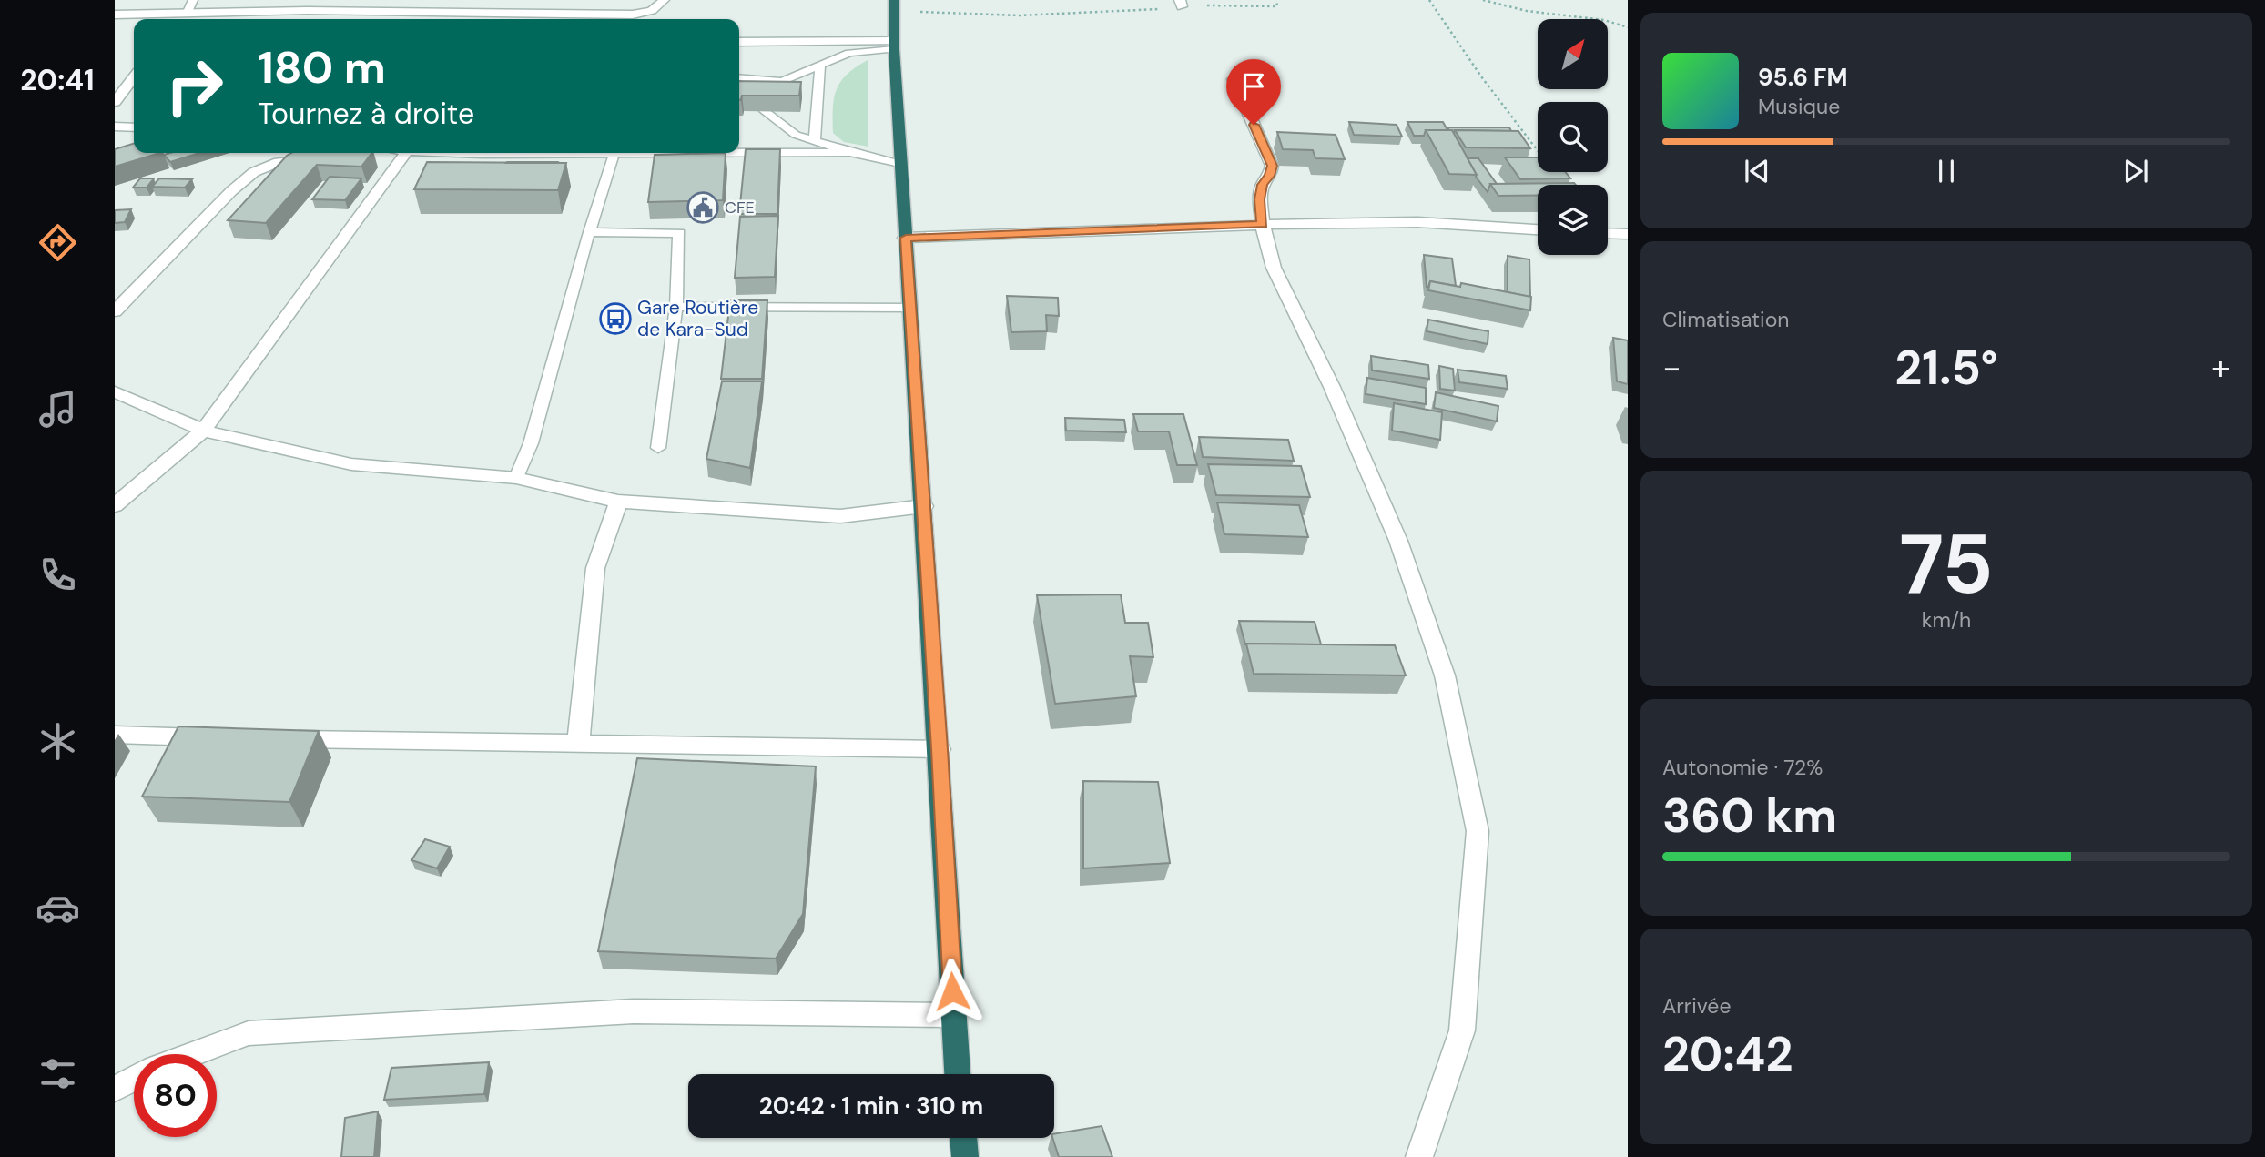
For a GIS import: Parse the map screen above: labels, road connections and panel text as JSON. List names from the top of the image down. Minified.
{"places":{"public building":["CFE"],"bus stop":["Gare Routière de Kara-Sud"]},"north":"top right","page":{"tabs":"20:41","turn":["180 m","Tournez à droite"],"song":["95.6 FM","Musique"],"tile":["Climatisation",["75","km/h"],["Autonomie · 72%","360 km"],["Arrivée","20:42"]],"heat":["−","21.5°","+"],"limit":"80","trip":"20:42 · 1 min · 310 m"}}
